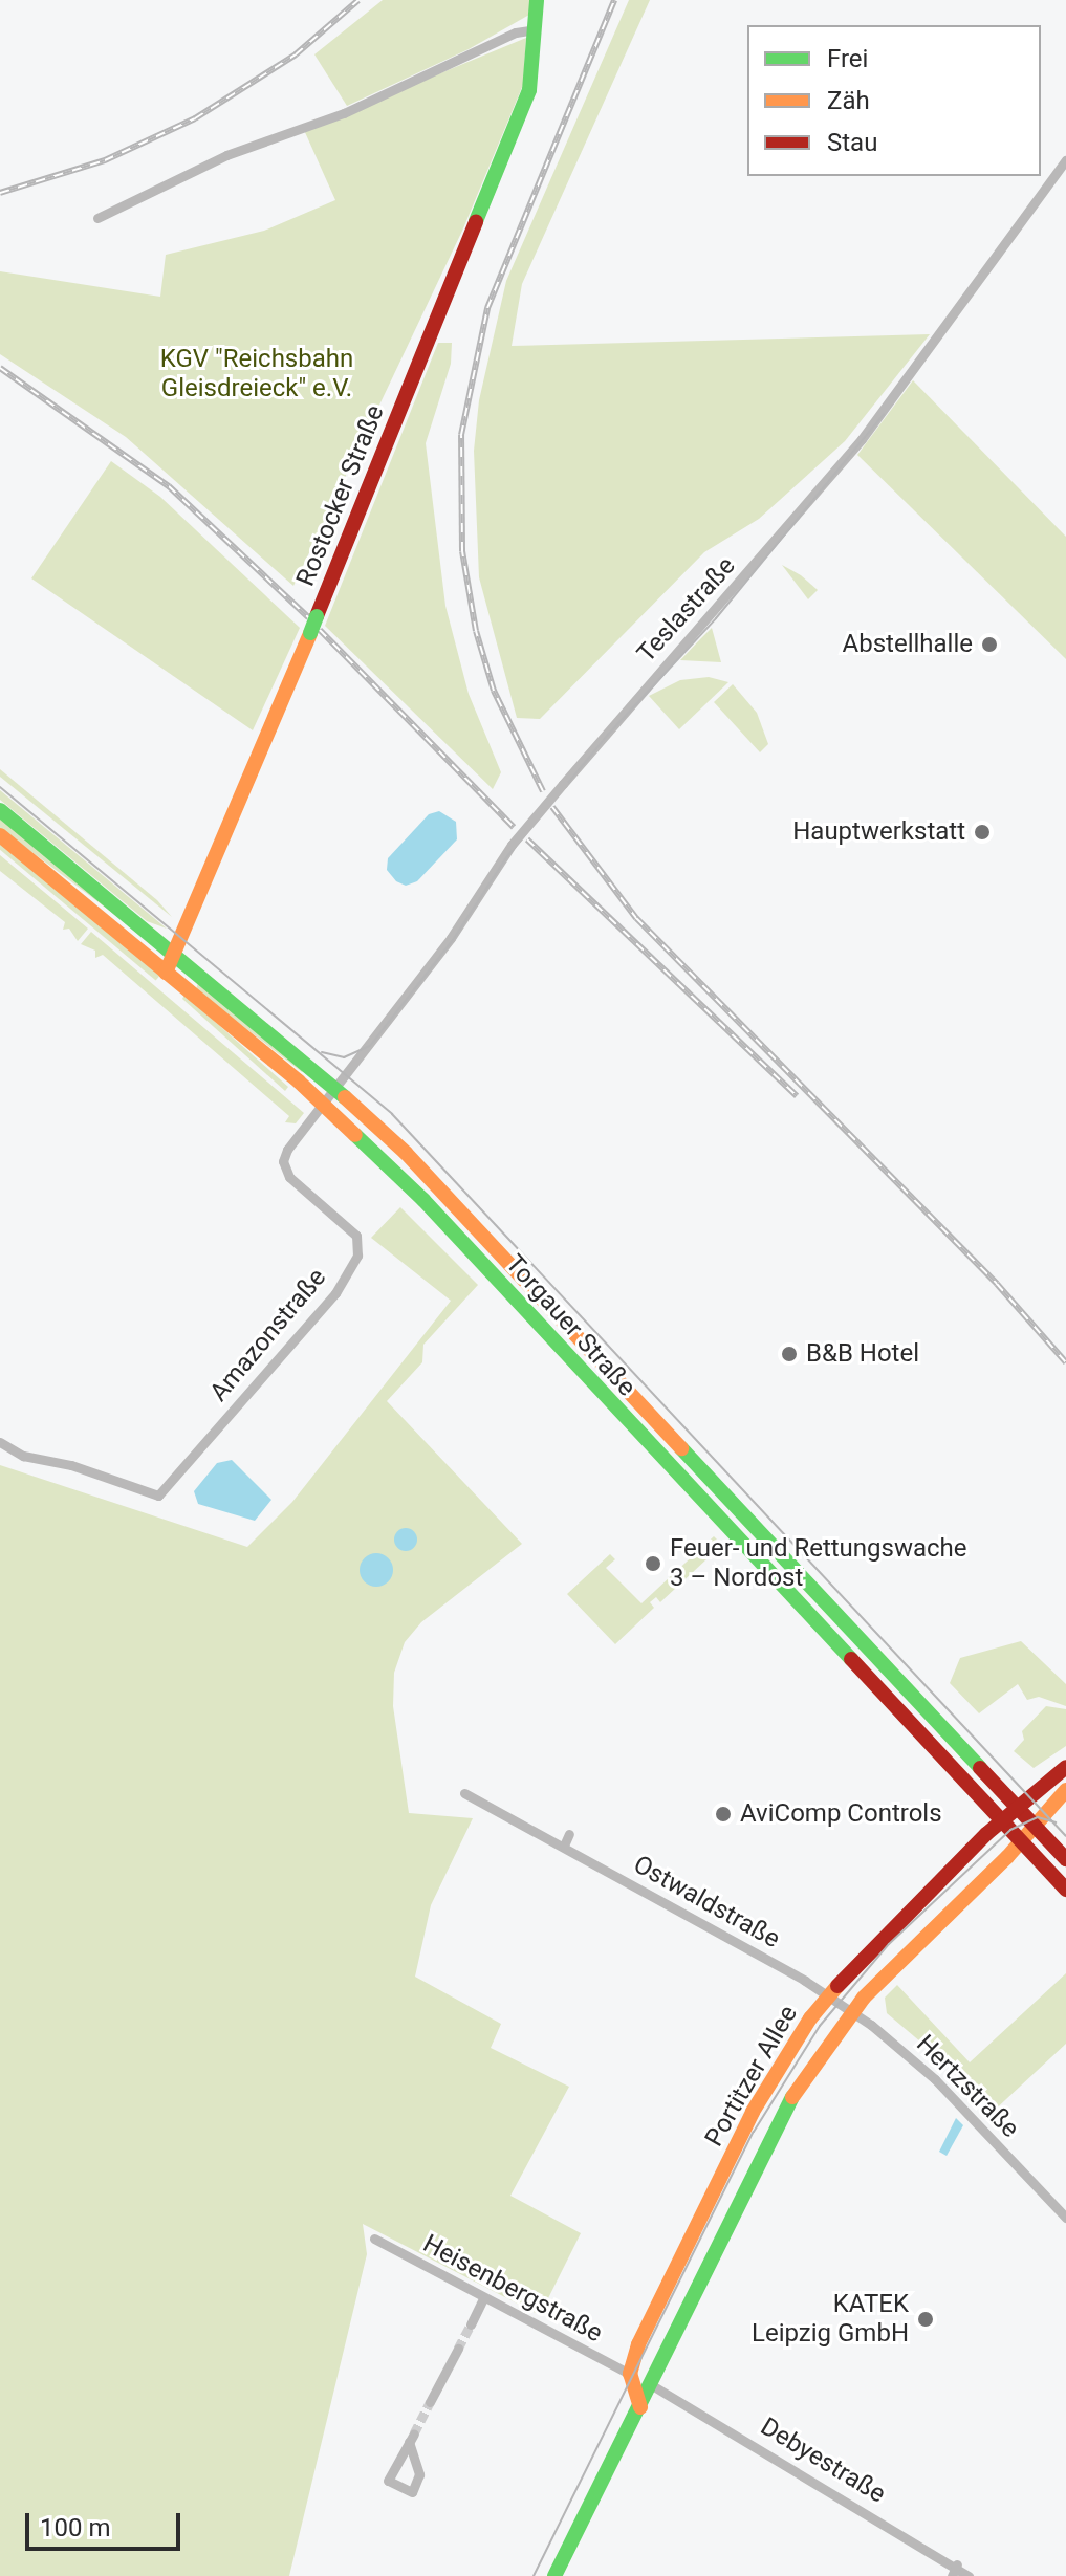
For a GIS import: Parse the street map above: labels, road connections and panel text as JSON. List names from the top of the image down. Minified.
{"streets":{"main road":["Rostocker Straße","Torgauer Straße","Portitzer Allee"],"street":["Teslastraße","Amazonstraße","Ostwaldstraße","Hertzstraße","Heisenbergstraße","Debyestraße"]},"crossings":[["Rostocker Straße","Torgauer Straße"],["Teslastraße","Torgauer Straße"],["Teslastraße","Amazonstraße"],["Torgauer Straße","Amazonstraße"],["Torgauer Straße","Portitzer Allee"],["Ostwaldstraße","Portitzer Allee"],["Ostwaldstraße","Hertzstraße"],["Portitzer Allee","Hertzstraße"],["Portitzer Allee","Heisenbergstraße"],["Portitzer Allee","Debyestraße"]],"parks":["KGV \"Reichsbahn Gleisdreieck\" e.V."],"places":["Abstellhalle","Hauptwerkstatt","B&B Hotel","Feuer- und Rettungswache 3 – Nordost","AviComp Controls","KATEK Leipzig GmbH"],"legend":["Frei","Zäh","Stau"],"scale_bar":"100 m"}
